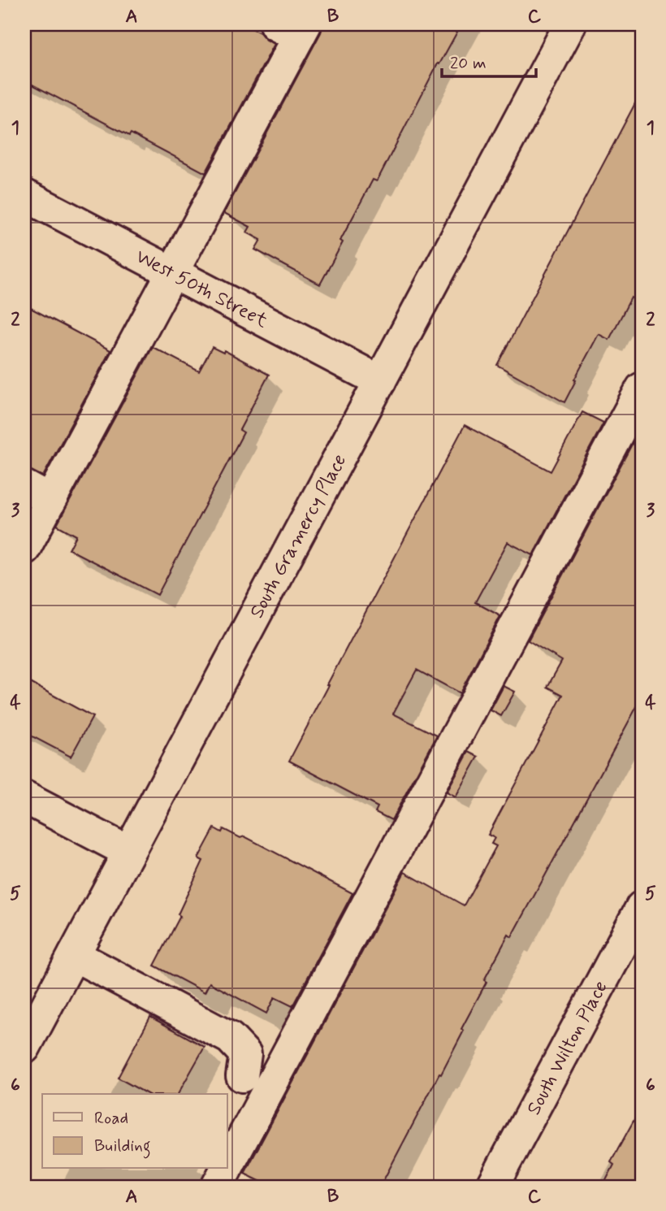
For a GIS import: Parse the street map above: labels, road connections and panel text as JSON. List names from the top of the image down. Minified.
{"streets":{"street":["West 50th Street","South Gramercy Place","South Wilton Place"]},"crossings":[["West 50th Street","South Gramercy Place"]],"legend":["Road","Building"],"scale_bar":"20 m","grid":{"columns":["A","B","C"],"rows":["1","2","3","4","5","6"]}}
